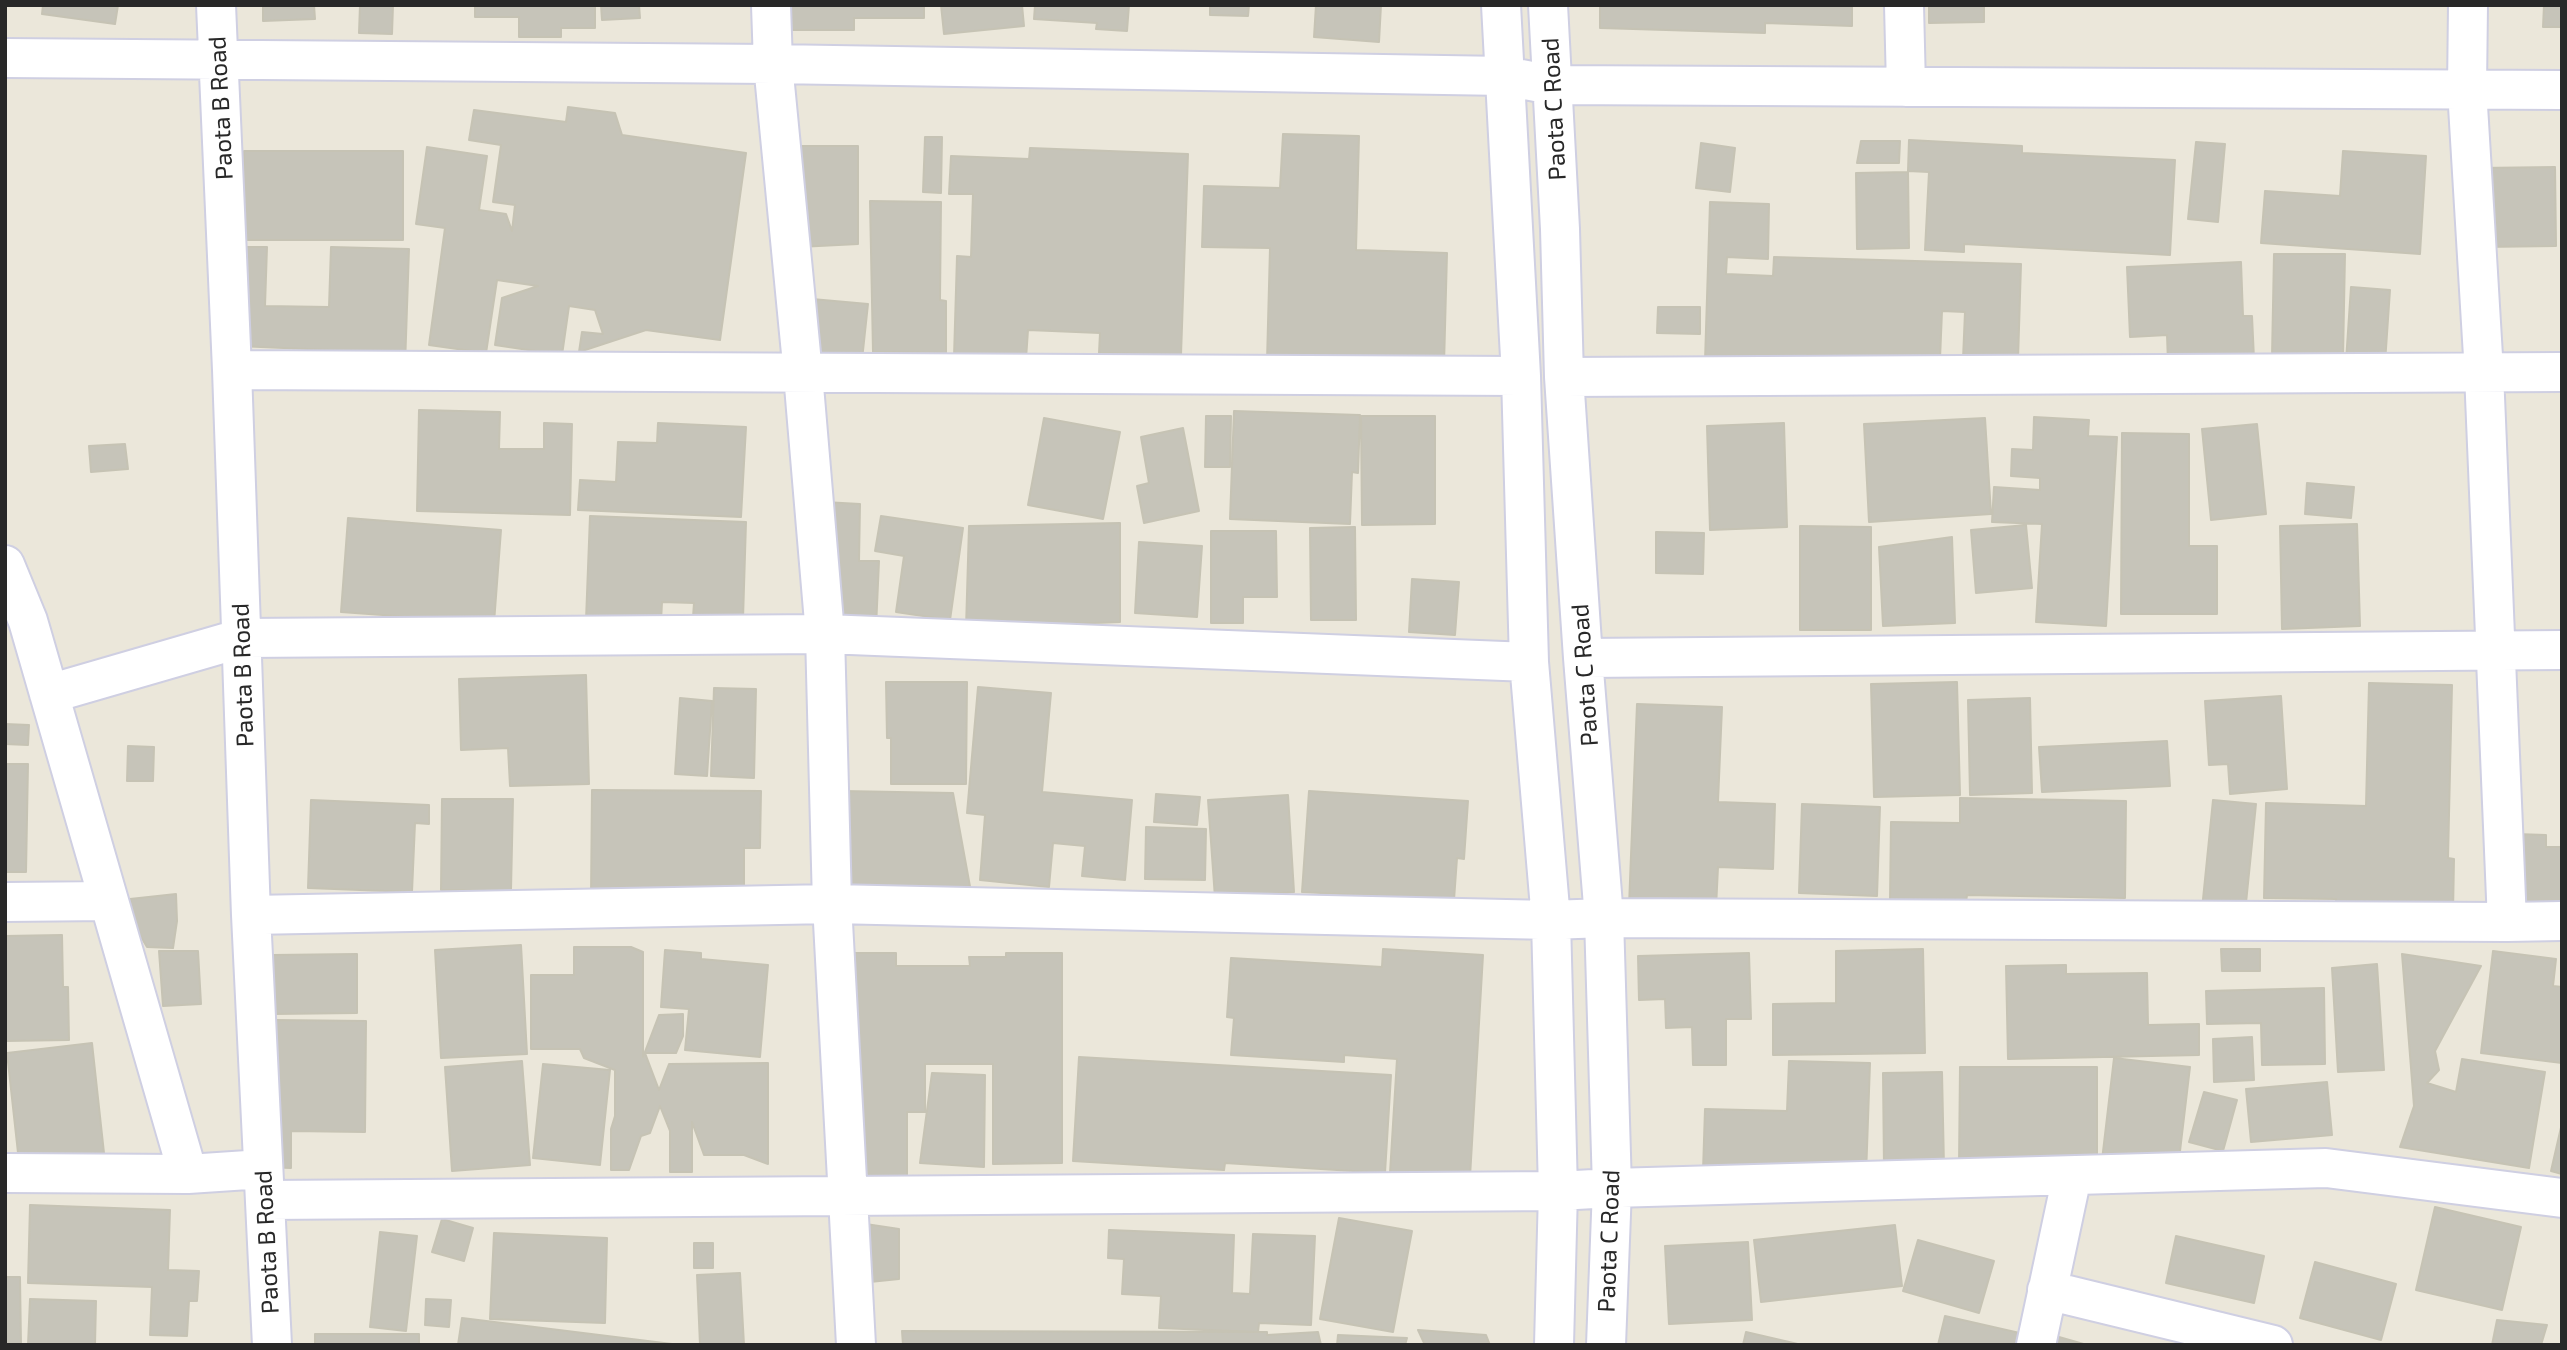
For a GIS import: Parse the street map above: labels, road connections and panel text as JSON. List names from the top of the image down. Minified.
{"streets":{"street":["Paota B Road","Paota C Road"]}}
